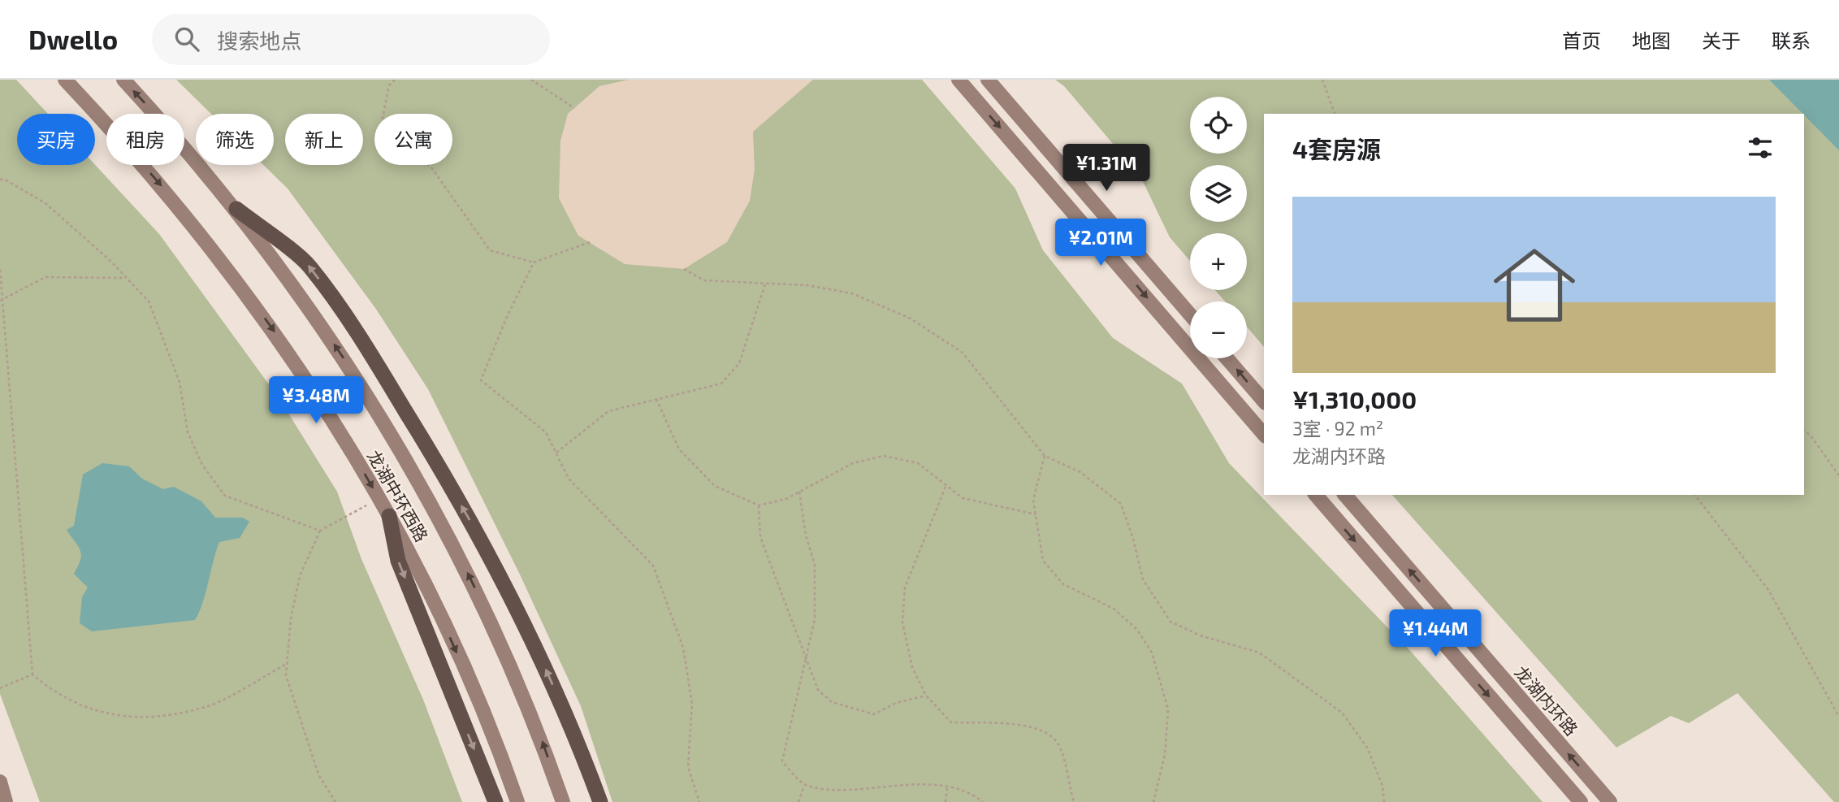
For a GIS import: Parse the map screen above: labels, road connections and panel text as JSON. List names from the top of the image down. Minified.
{"streets":{"main road":["龙湖中环西路","龙湖内环路"]},"page":{"header":"Dwello","search":"搜索地点","nav":["首页","地图","关于","联系"],"map_buttons":["+","−"],"chip":["买房","租房","筛选","新上","公寓"],"heading":"4套房源","price":["¥1.31M","¥2.01M","¥3.48M","¥1.44M"],"list":[{"name":"¥1,310,000","note":"3室 · 92 m² · 龙湖内环路"}]}}
